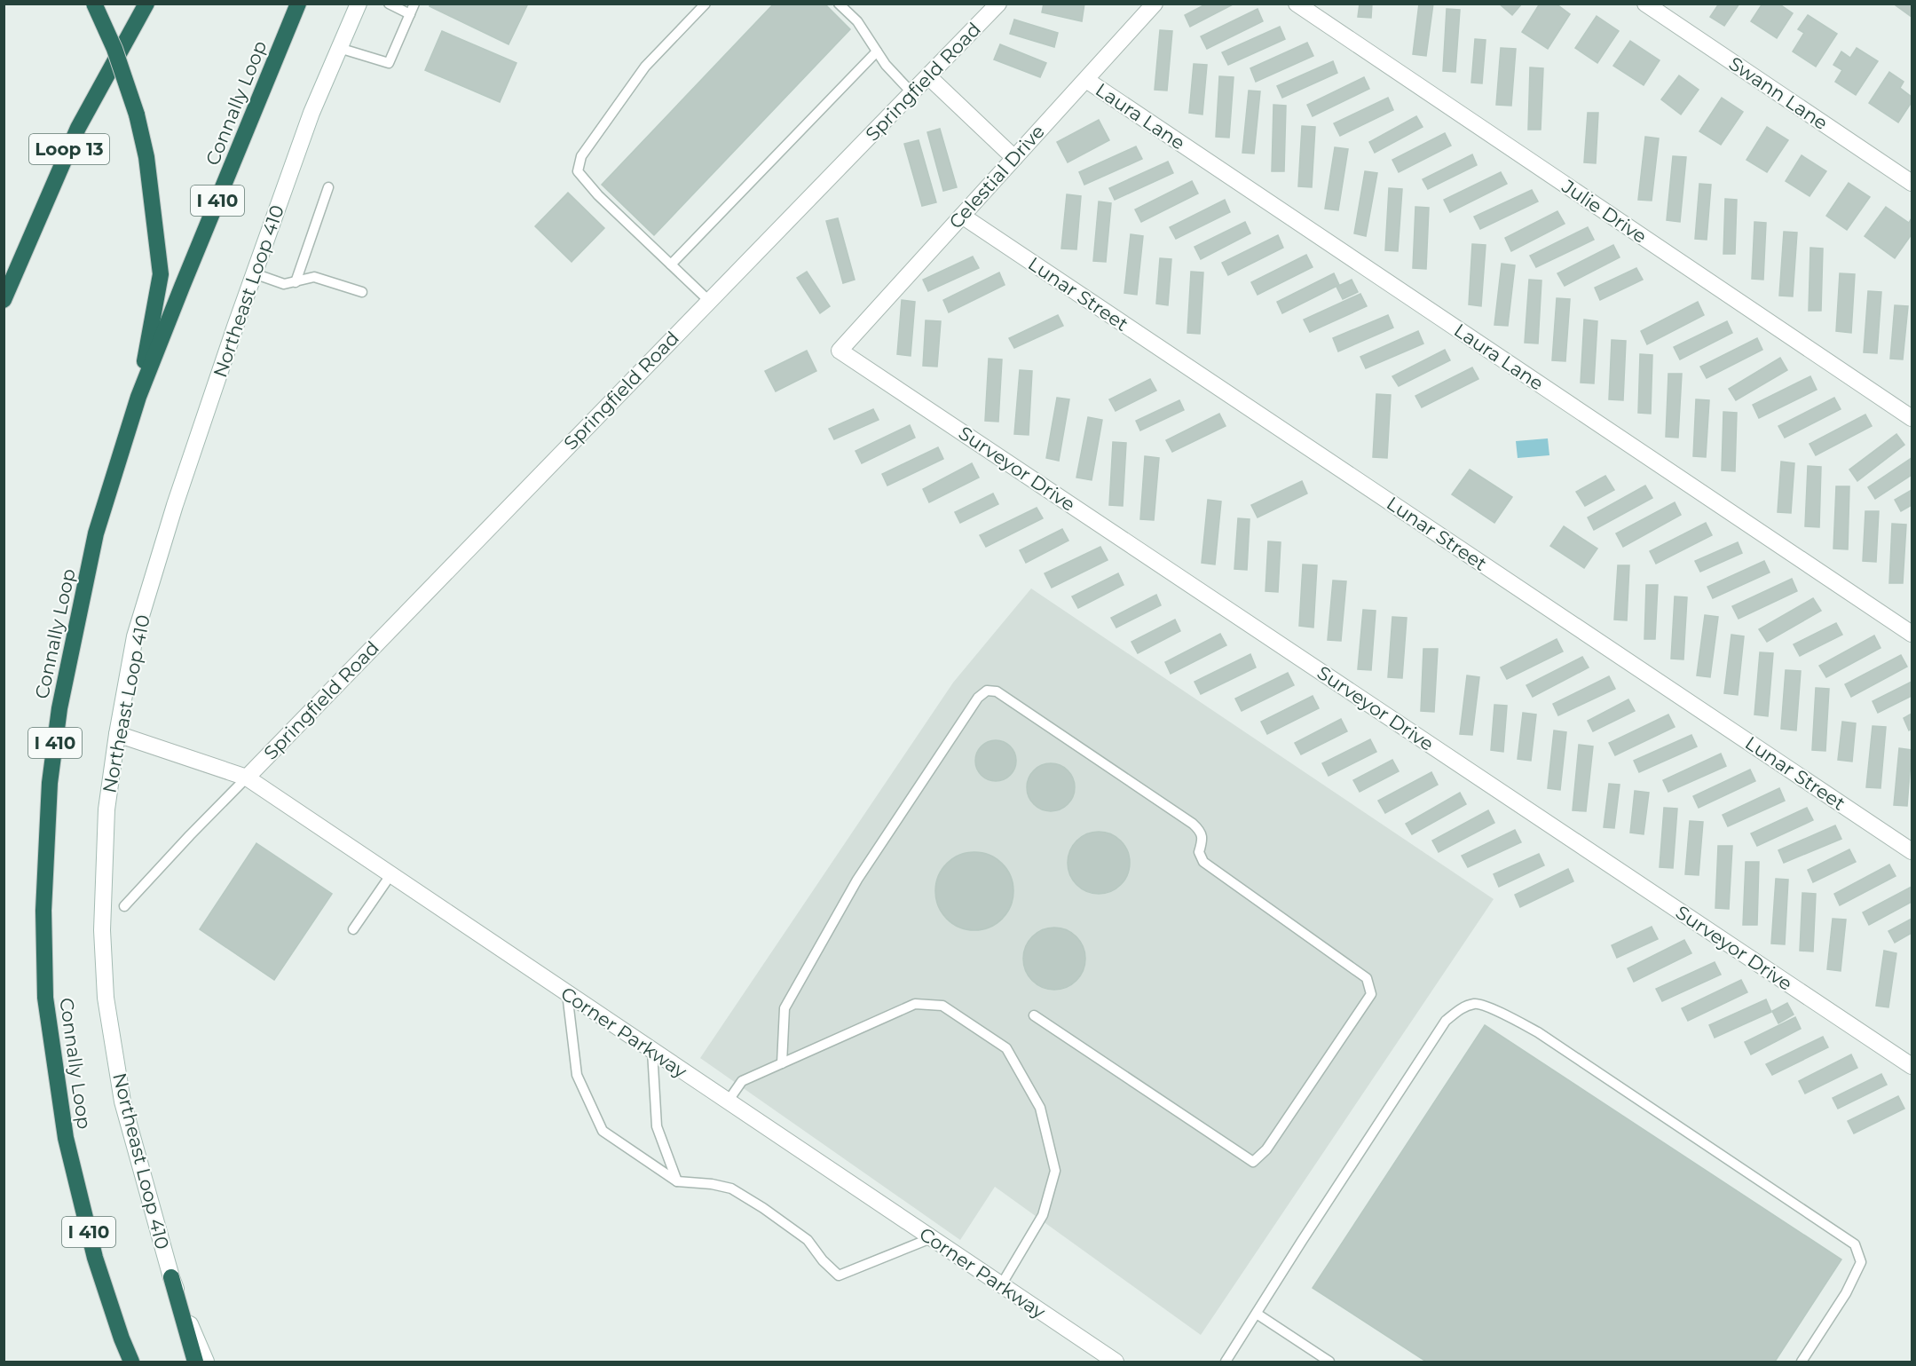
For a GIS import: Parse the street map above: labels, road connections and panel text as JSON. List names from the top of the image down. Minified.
{"streets":{"highway":["Connally Loop","Loop 13","I 410"],"street":["Springfield Road","Swann Lane","Laura Lane","Celestial Drive","Julie Drive","Northeast Loop 410","Lunar Street","Surveyor Drive","Corner Parkway"]},"crossings":[["Springfield Road","Corner Parkway"],["Laura Lane","Celestial Drive"],["Celestial Drive","Lunar Street"],["Celestial Drive","Surveyor Drive"],["Northeast Loop 410","Corner Parkway"]]}
